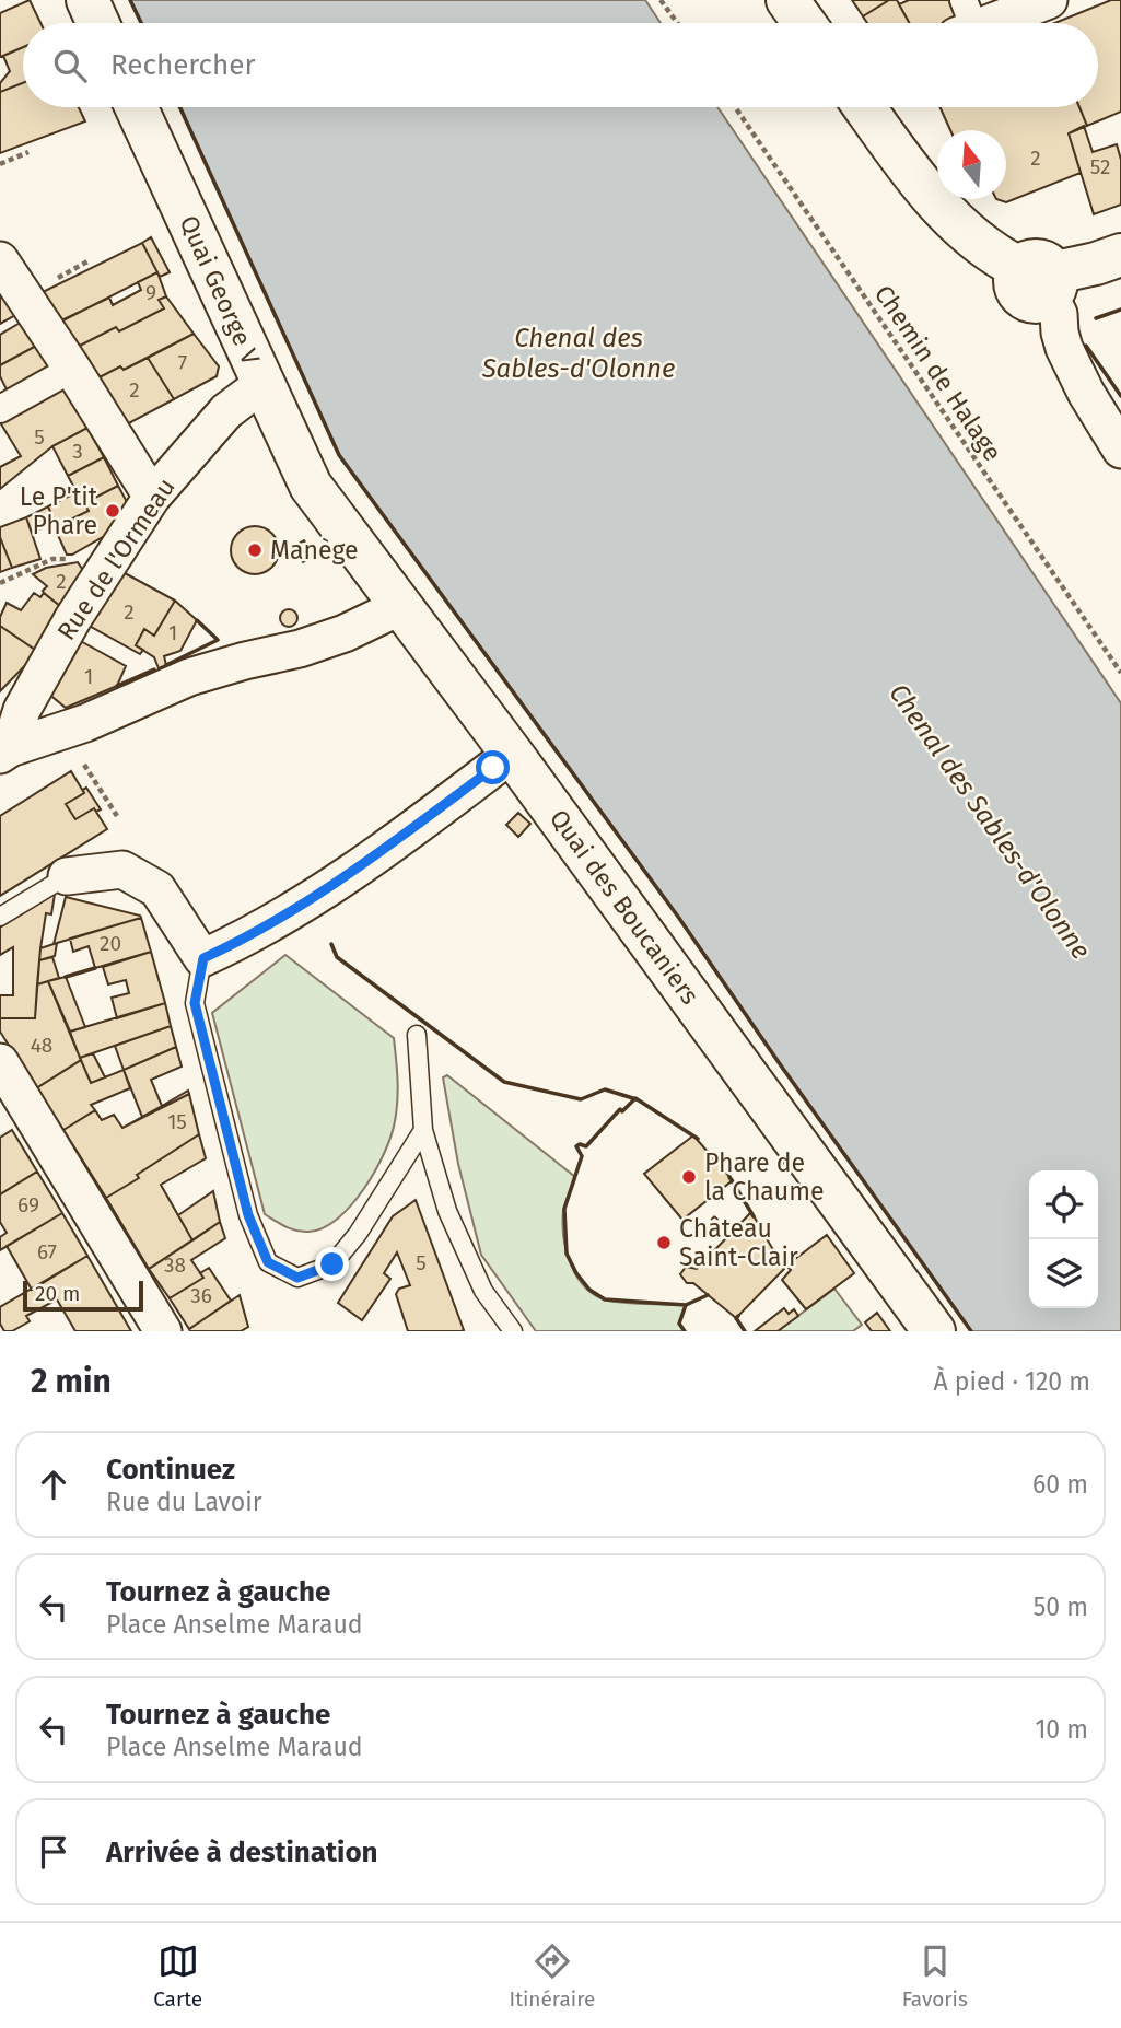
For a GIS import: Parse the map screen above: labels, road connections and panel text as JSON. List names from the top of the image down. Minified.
{"streets":{"street":["Quai George V","Rue de l'Ormeau","Quai des Boucaniers"],"path":["Chemin de Halage"]},"crossings":[["Quai George V","Rue de l'Ormeau"],["Quai George V","Quai des Boucaniers"]],"water":["Chenal des Sables-d'Olonne"],"places":["Le P'tit Phare","Manège","Phare de la Chaume","Château Saint-Clair"],"house_numbers":["2","52","9","7","2","5","3","2","2","1","1","20","48","15","69","67","5","38","36"],"scale_bar":"20 m","north":"top","page":{"search":"Rechercher","scale":"20 m","heading":["2 min","À pied · 120 m"],"list":[["Continuez","Rue du Lavoir","60 m"],["Tournez à gauche","Place Anselme Maraud","50 m"],["Tournez à gauche","Place Anselme Maraud","10 m"],"Arrivée à destination"],"nav":["Carte","Itinéraire","Favoris"]}}
